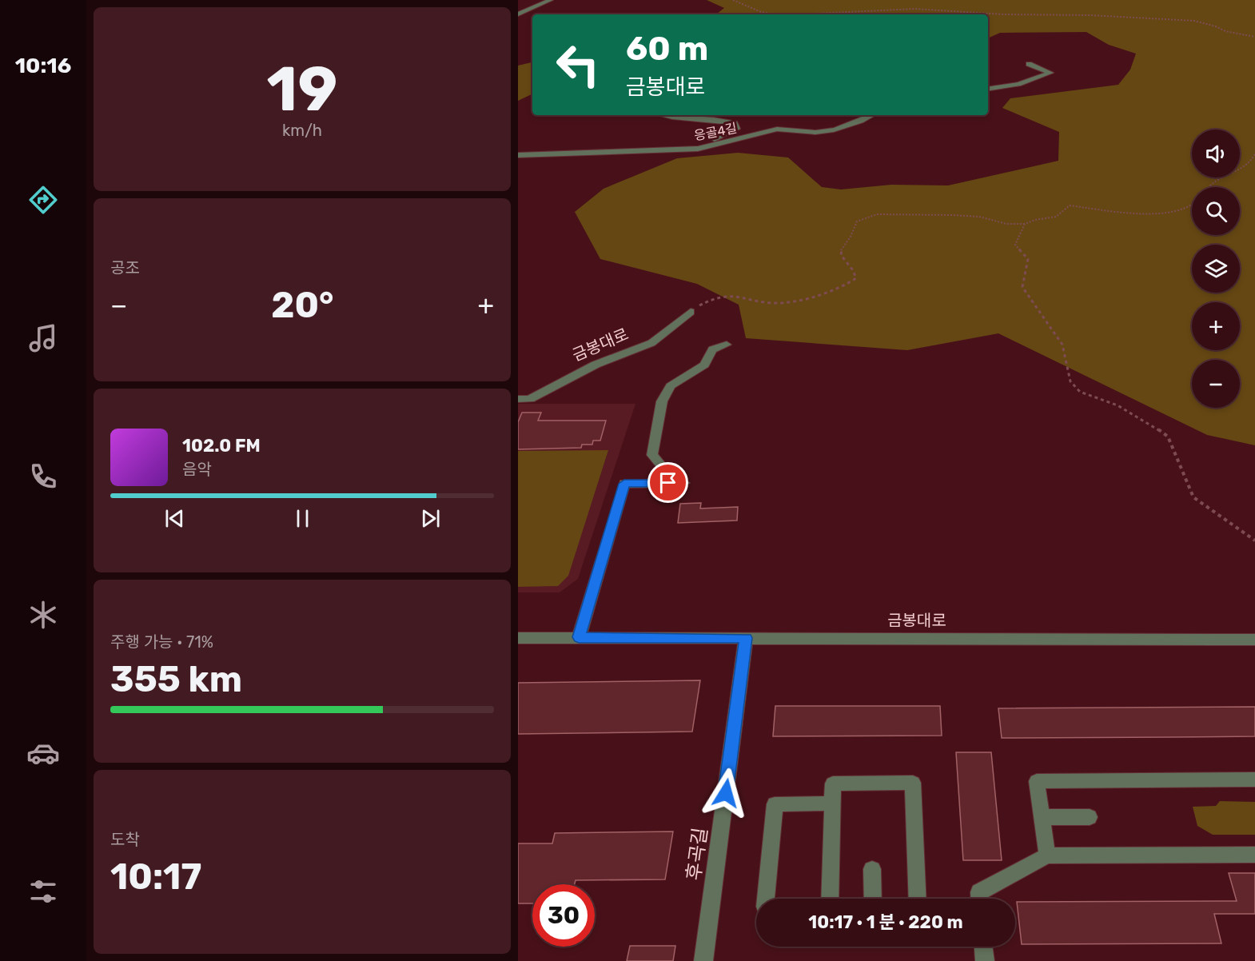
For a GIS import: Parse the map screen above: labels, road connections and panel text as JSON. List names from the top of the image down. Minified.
{"streets":{"street":["응골4길","금봉대로","후곡길"]},"crossings":[["금봉대로","후곡길"]],"page":{"tabs":"10:16","tile":[["19","km/h"],"공조",["주행 가능 · 71%","355 km"],["도착","10:17"]],"turn":["60 m","금봉대로"],"map_buttons":["+","−"],"heat":["−","20°","+"],"song":["102.0 FM","음악"],"limit":"30","trip":"10:17 · 1 분 · 220 m"}}
